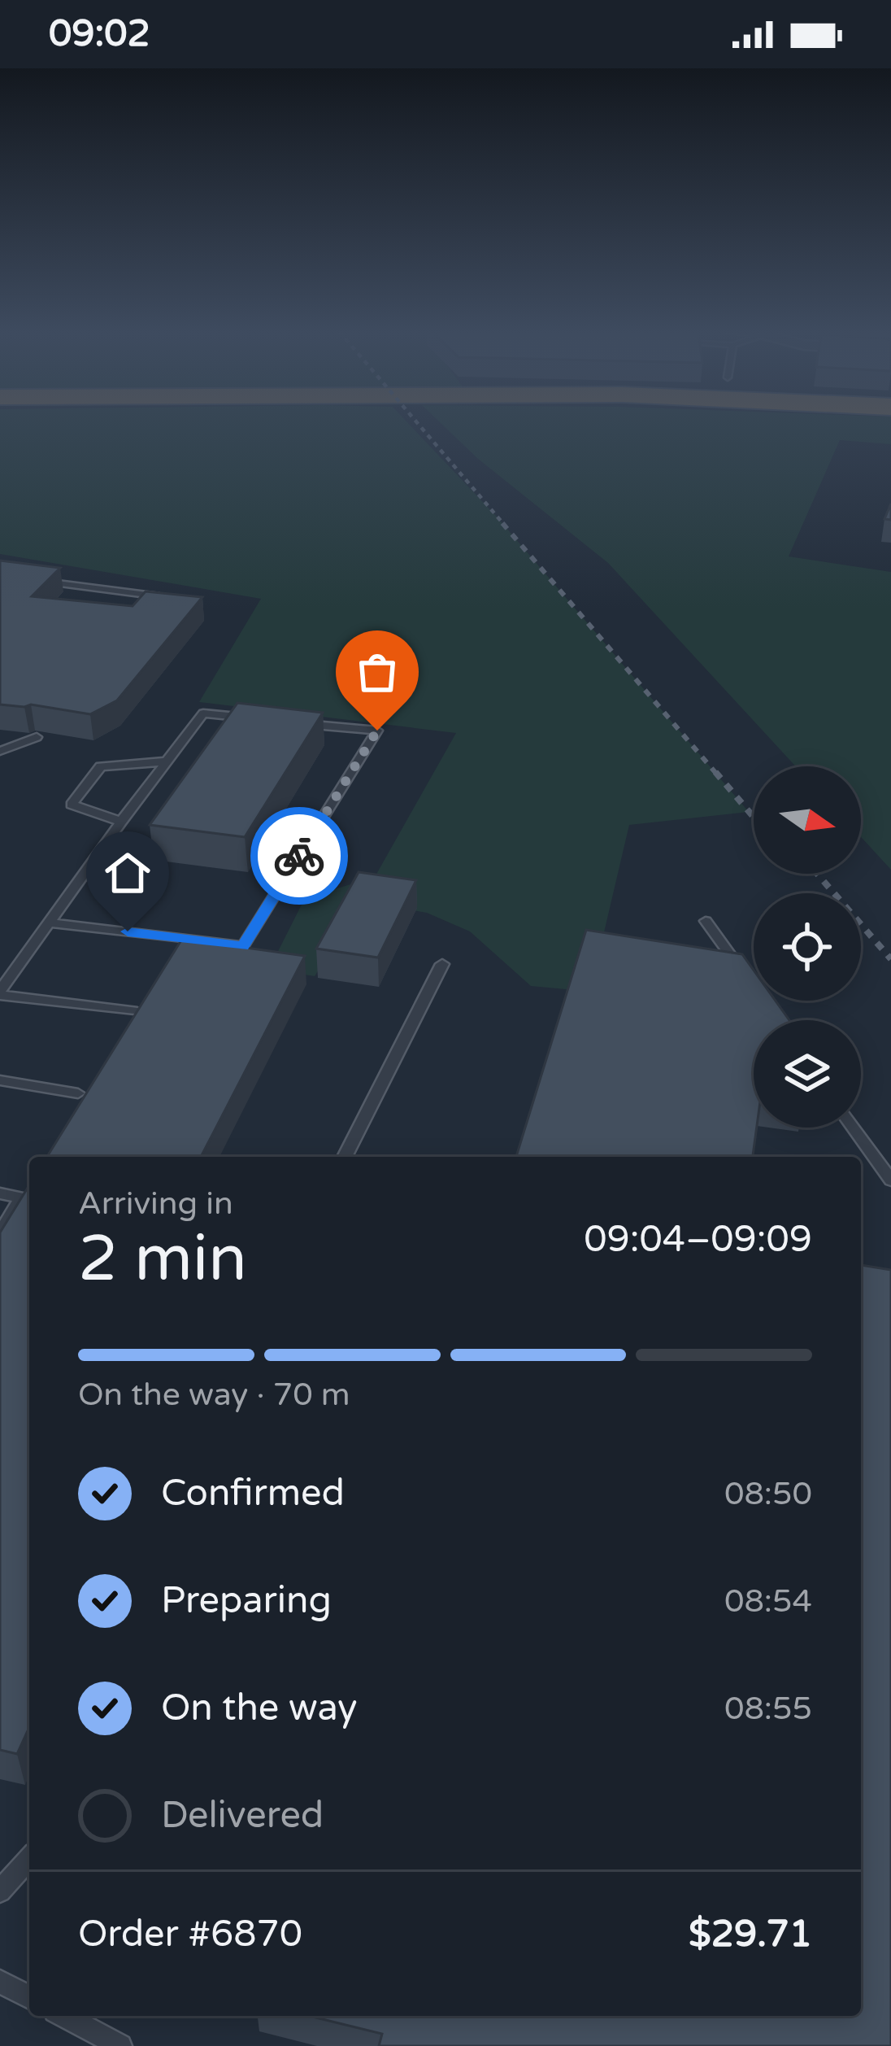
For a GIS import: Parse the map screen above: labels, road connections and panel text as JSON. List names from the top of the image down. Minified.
{"north":"right","page":{"status":"09:02","heading":["2 min","Arriving in","09:04–09:09"],"panel":["Order #6870","$29.71"],"bar":"On the way · 70 m","list":[["Confirmed","08:50"],["Preparing","08:54"],["On the way","08:55"],"Delivered"]}}
